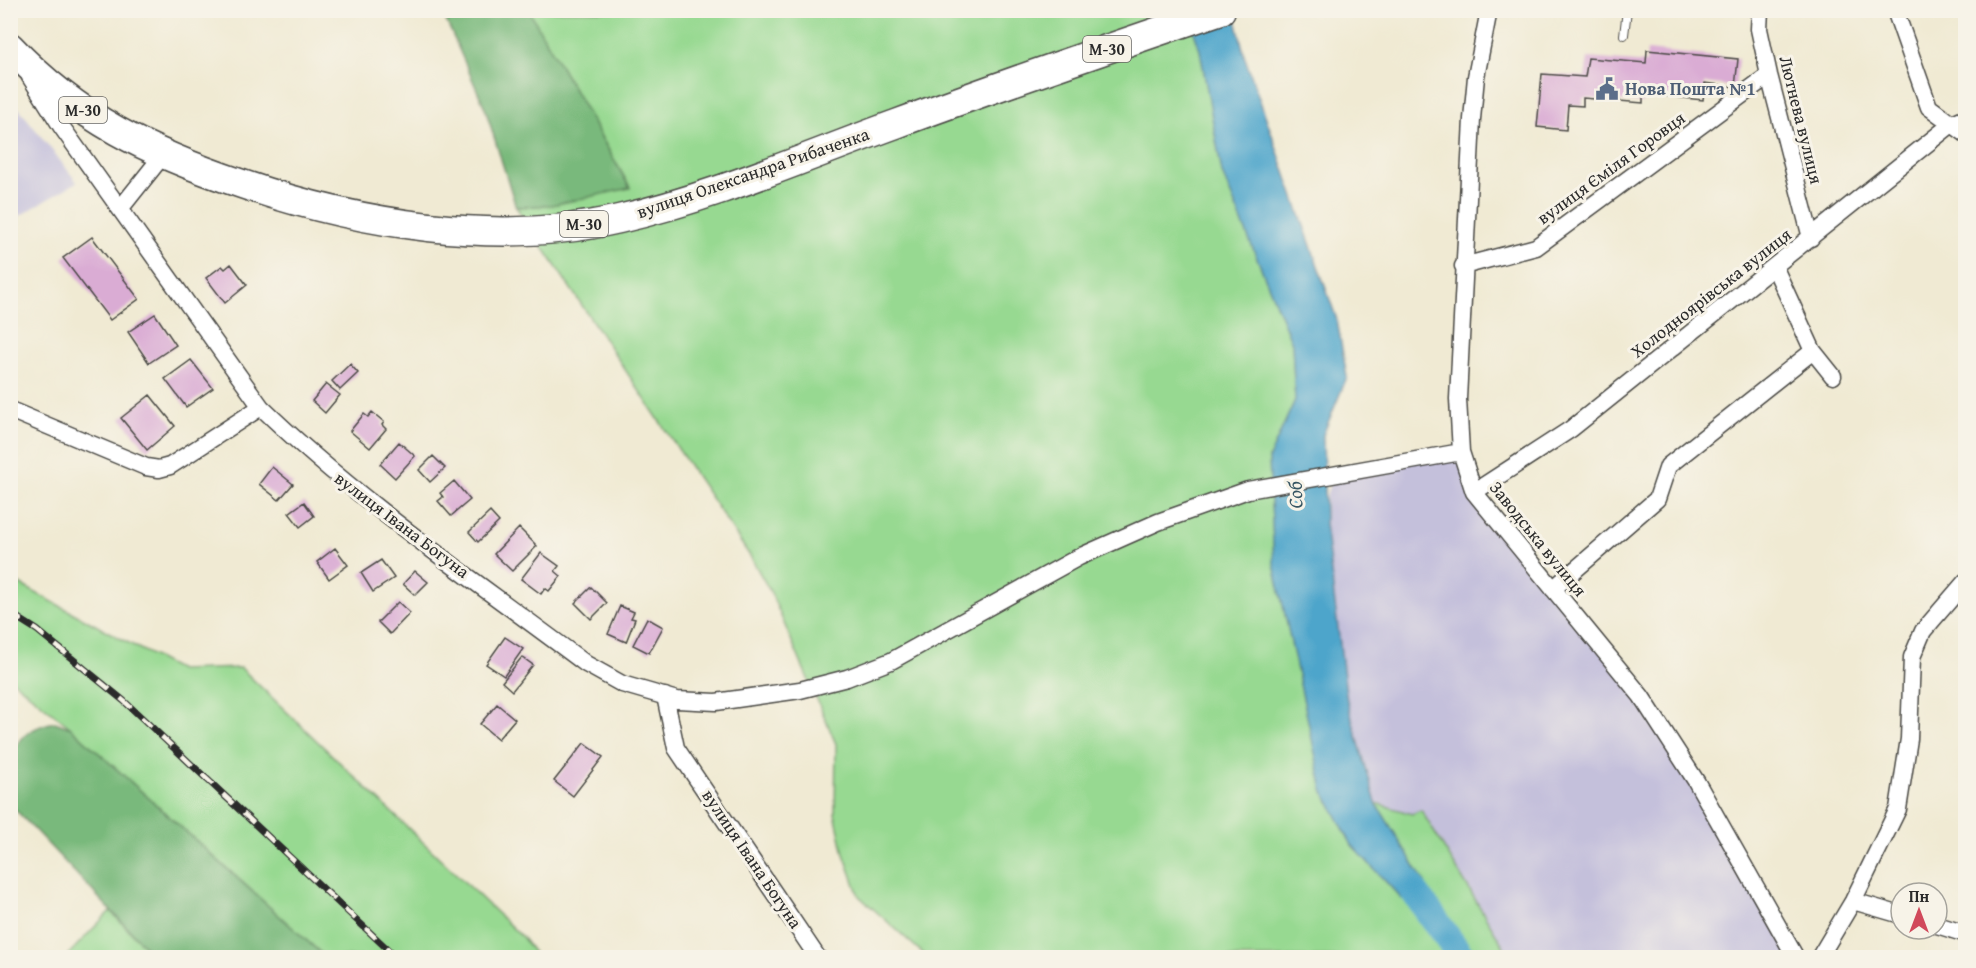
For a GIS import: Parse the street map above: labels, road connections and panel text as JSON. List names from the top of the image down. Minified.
{"streets":{"highway":["М-30","вулиця Олександра Рибаченка"],"street":["Лютнева вулиця","вулиця Єміля Горовця","Холодноярівська вулиця","вулиця Івана Богуна","Заводська вулиця"]},"crossings":[["Лютнева вулиця","вулиця Єміля Горовця"],["Лютнева вулиця","Холодноярівська вулиця"],["вулиця Єміля Горовця","Заводська вулиця"],["вулиця Олександра Рибаченка","вулиця Івана Богуна"],["Холодноярівська вулиця","Заводська вулиця"]],"water":["Соб"],"places":{"public building":["Нова Пошта №1"]},"north":"top"}
